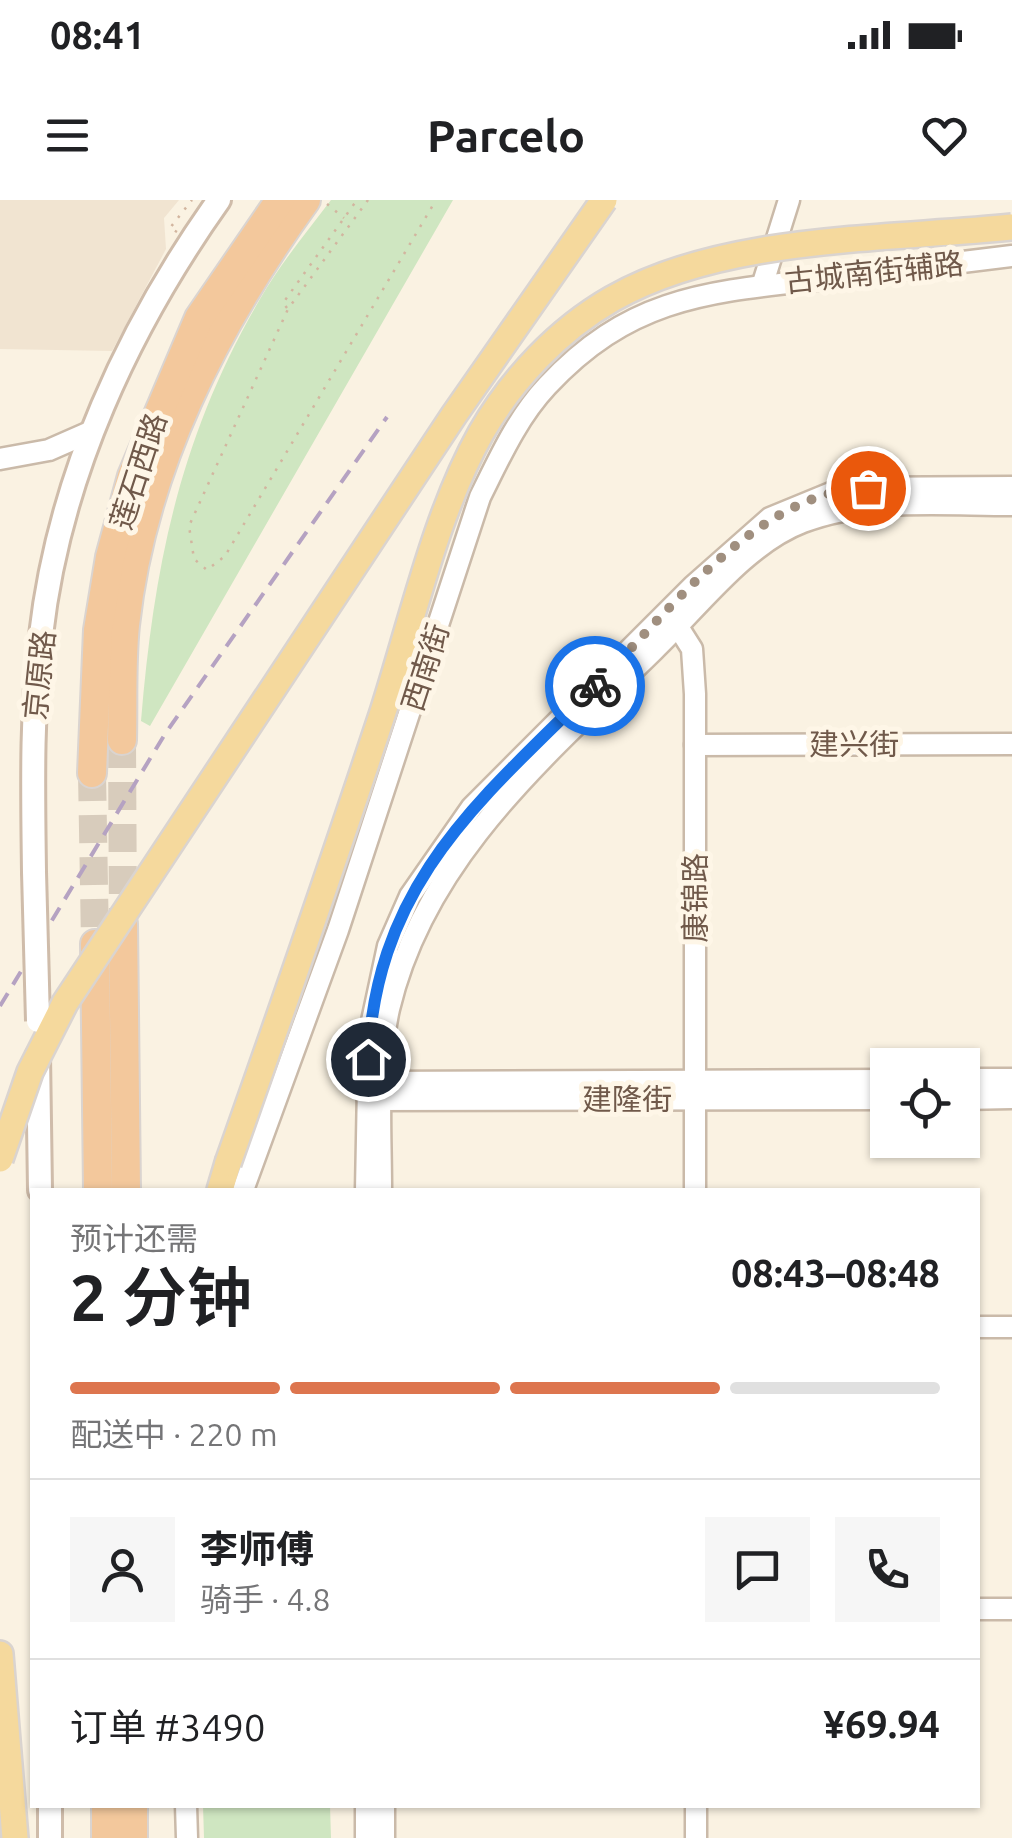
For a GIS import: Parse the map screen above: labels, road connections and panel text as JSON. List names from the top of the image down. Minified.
{"streets":{"highway":["莲石西路"],"main road":["京原路"],"street":["古城南街辅路","西南街","建兴街","康锦路","建隆街"]},"crossings":[["古城南街辅路","西南街"],["建兴街","康锦路"],["康锦路","建隆街"]],"page":{"status":"08:41","header":"Parcelo","heading":["2 分钟","预计还需","08:43–08:48"],"panel":["李师傅","骑手 · 4.8","订单 #3490","¥69.94"],"bar":"配送中 · 220 m"}}
